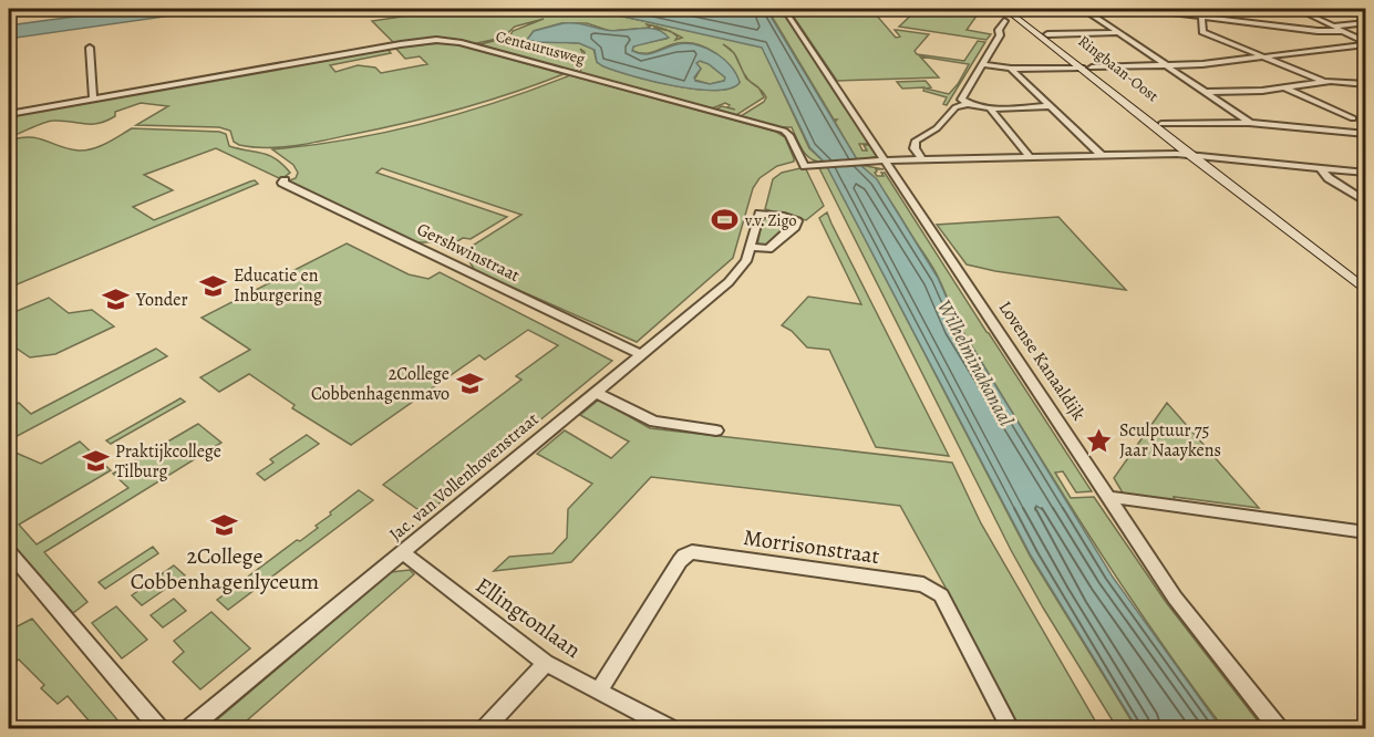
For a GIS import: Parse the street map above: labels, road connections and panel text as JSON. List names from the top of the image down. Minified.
{"streets":{"main road":["Ringbaan-Oost"],"street":["Centaurusweg","Gershwinstraat","Lovense Kanaaldijk","Jac. van Vollenhovenstraat","Morrisonstraat","Ellingtonlaan"]},"crossings":[["Centaurusweg","Ringbaan-Oost"],["Centaurusweg","Lovense Kanaaldijk"],["Gershwinstraat","Jac. van Vollenhovenstraat"],["Jac. van Vollenhovenstraat","Ellingtonlaan"],["Morrisonstraat","Ellingtonlaan"]],"water":["Wilhelminakanaal"],"places":{"sports":["v.v. Zigo"],"school or university":["Educatie en Inburgering","Yonder","2College Cobbenhagenmavo","Praktijkcollege Tilburg","2College Cobbenhagenlyceum"],"place":["Sculptuur 75 Jaar Naaykens"]}}
